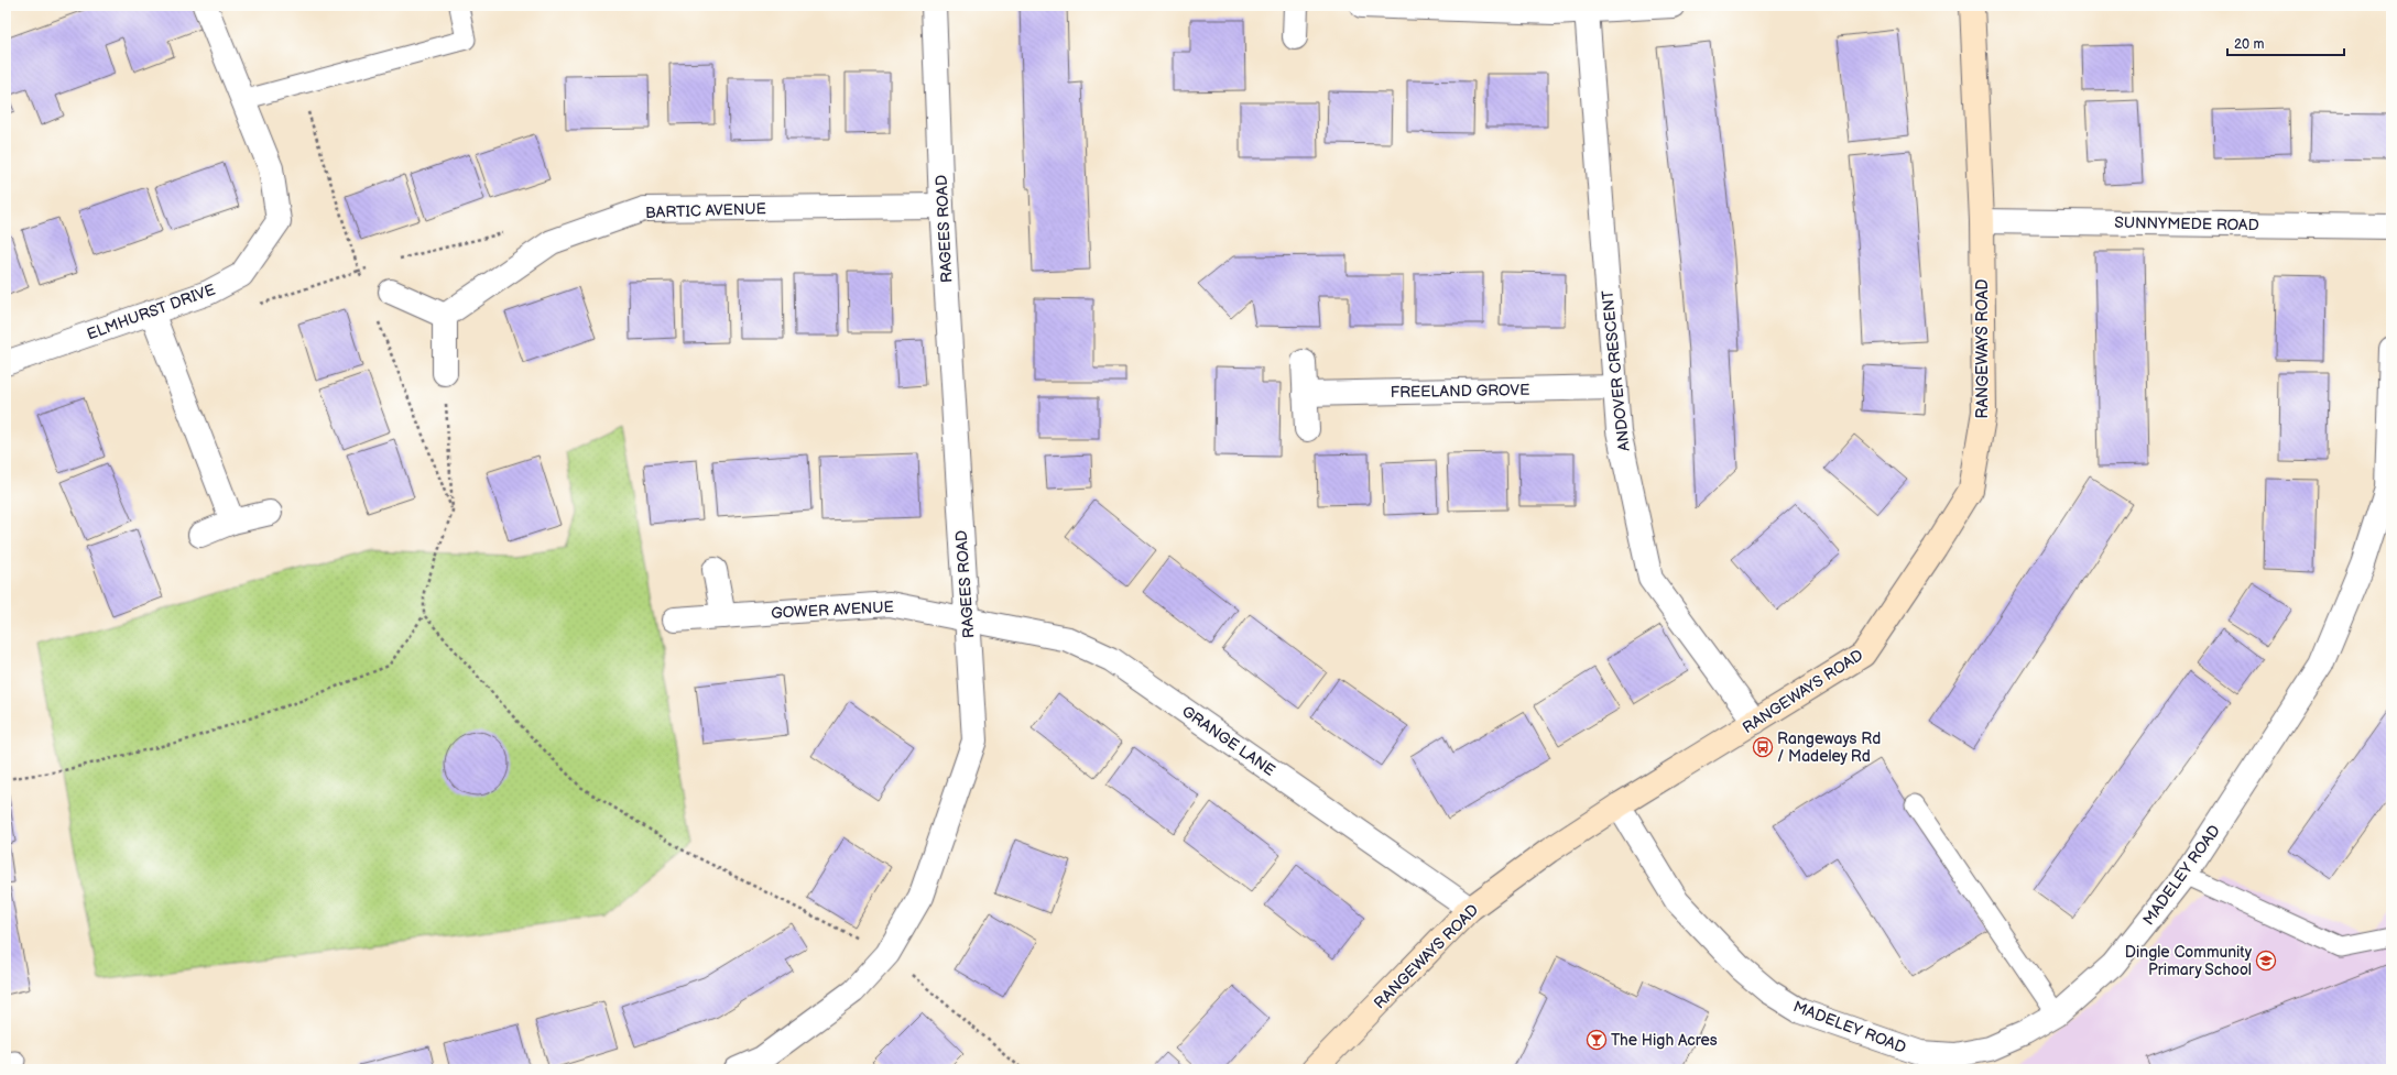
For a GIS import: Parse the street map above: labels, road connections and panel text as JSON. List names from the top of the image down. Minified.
{"streets":{"street":["BARTIC AVENUE","SUNNYMEDE ROAD","RAGEES ROAD","ELMHURST DRIVE","RANGEWAYS ROAD","ANDOVER CRESCENT","FREELAND GROVE","GOWER AVENUE","GRANGE LANE","MADELEY ROAD"]},"crossings":[["BARTIC AVENUE","RAGEES ROAD"],["SUNNYMEDE ROAD","RANGEWAYS ROAD"],["RAGEES ROAD","GOWER AVENUE"],["RAGEES ROAD","GRANGE LANE"],["RANGEWAYS ROAD","ANDOVER CRESCENT"],["RANGEWAYS ROAD","GRANGE LANE"],["RANGEWAYS ROAD","MADELEY ROAD"],["ANDOVER CRESCENT","FREELAND GROVE"],["GOWER AVENUE","GRANGE LANE"]],"places":{"bus stop":["Rangeways Rd / Madeley Rd"],"school or university":["Dingle Community Primary School"],"bar":["The High Acres"]},"scale_bar":"20 m"}
